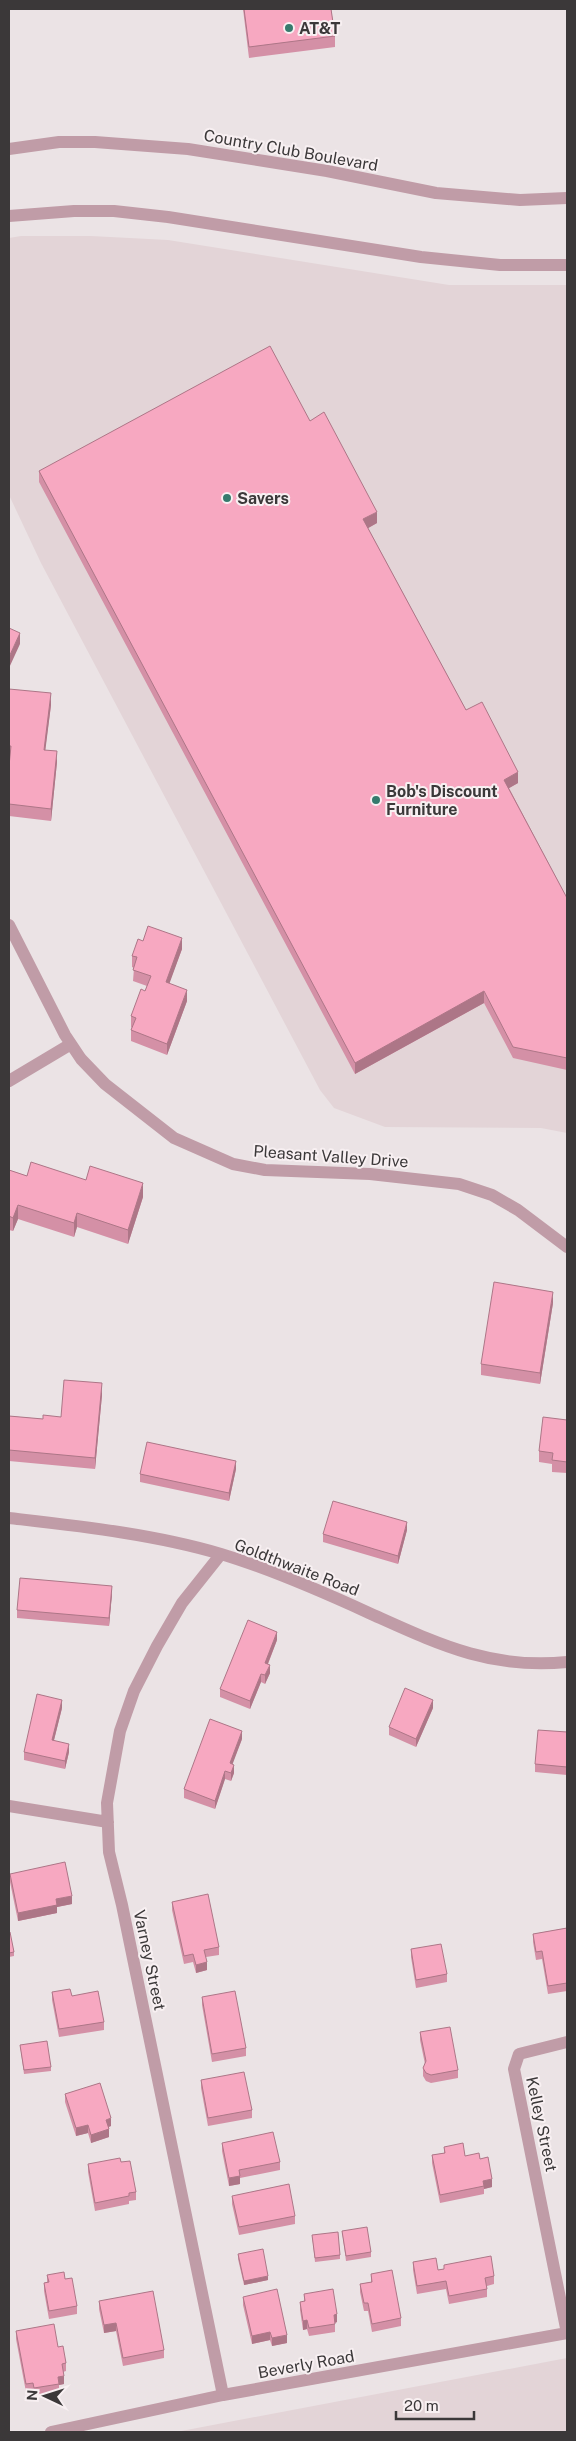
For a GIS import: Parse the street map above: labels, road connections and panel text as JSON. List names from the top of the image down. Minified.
{"streets":{"street":["Country Club Boulevard","Pleasant Valley Drive","Goldthwaite Road","Varney Street","Kelley Street","Beverly Road"]},"crossings":[["Goldthwaite Road","Varney Street"],["Varney Street","Beverly Road"],["Kelley Street","Beverly Road"]],"places":["AT&T","Savers","Bob's Discount Furniture"],"scale_bar":"20 m","north":"left"}
